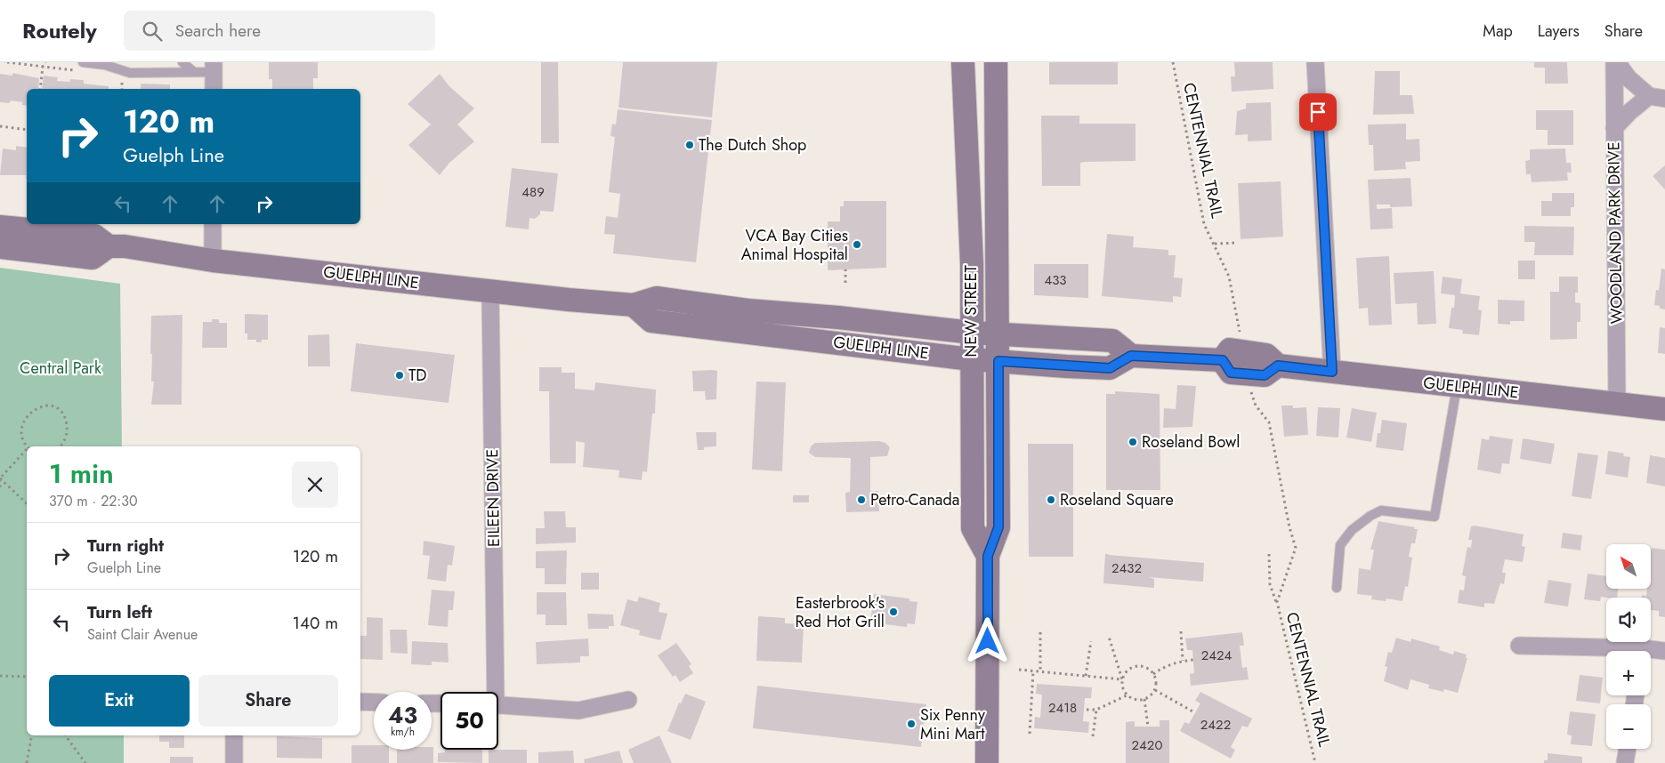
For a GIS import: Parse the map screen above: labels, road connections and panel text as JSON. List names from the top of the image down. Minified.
{"streets":{"main road":["GUELPH LINE","NEW STREET"],"street":["WOODLAND PARK DRIVE","EILEEN DRIVE"],"path":["CENTENNIAL TRAIL"]},"crossings":[["WOODLAND PARK DRIVE","GUELPH LINE"],["GUELPH LINE","NEW STREET"],["GUELPH LINE","EILEEN DRIVE"]],"parks":["Central Park"],"places":["The Dutch Shop","VCA Bay Cities Animal Hospital","TD","Roseland Bowl","Petro-Canada","Roseland Square","Easterbrook's Red Hot Grill","Six Penny Mini Mart"],"house_numbers":["489","433","2432","2424","2418","2422","2420"],"north":"top left","page":{"header":"Routely","search":"Search here","nav":["Map","Layers","Share"],"turn":["120 m","Guelph Line"],"heading":["1 min","370 m · 22:30"],"list":[{"name":"Turn right","note":"Guelph Line","value":"120 m"},{"name":"Turn left","note":"Saint Clair Avenue","value":"140 m"}],"map_buttons":["+","−"],"buttons":["Exit","Share"],"speed":"43 km/h","limit":"50"}}
